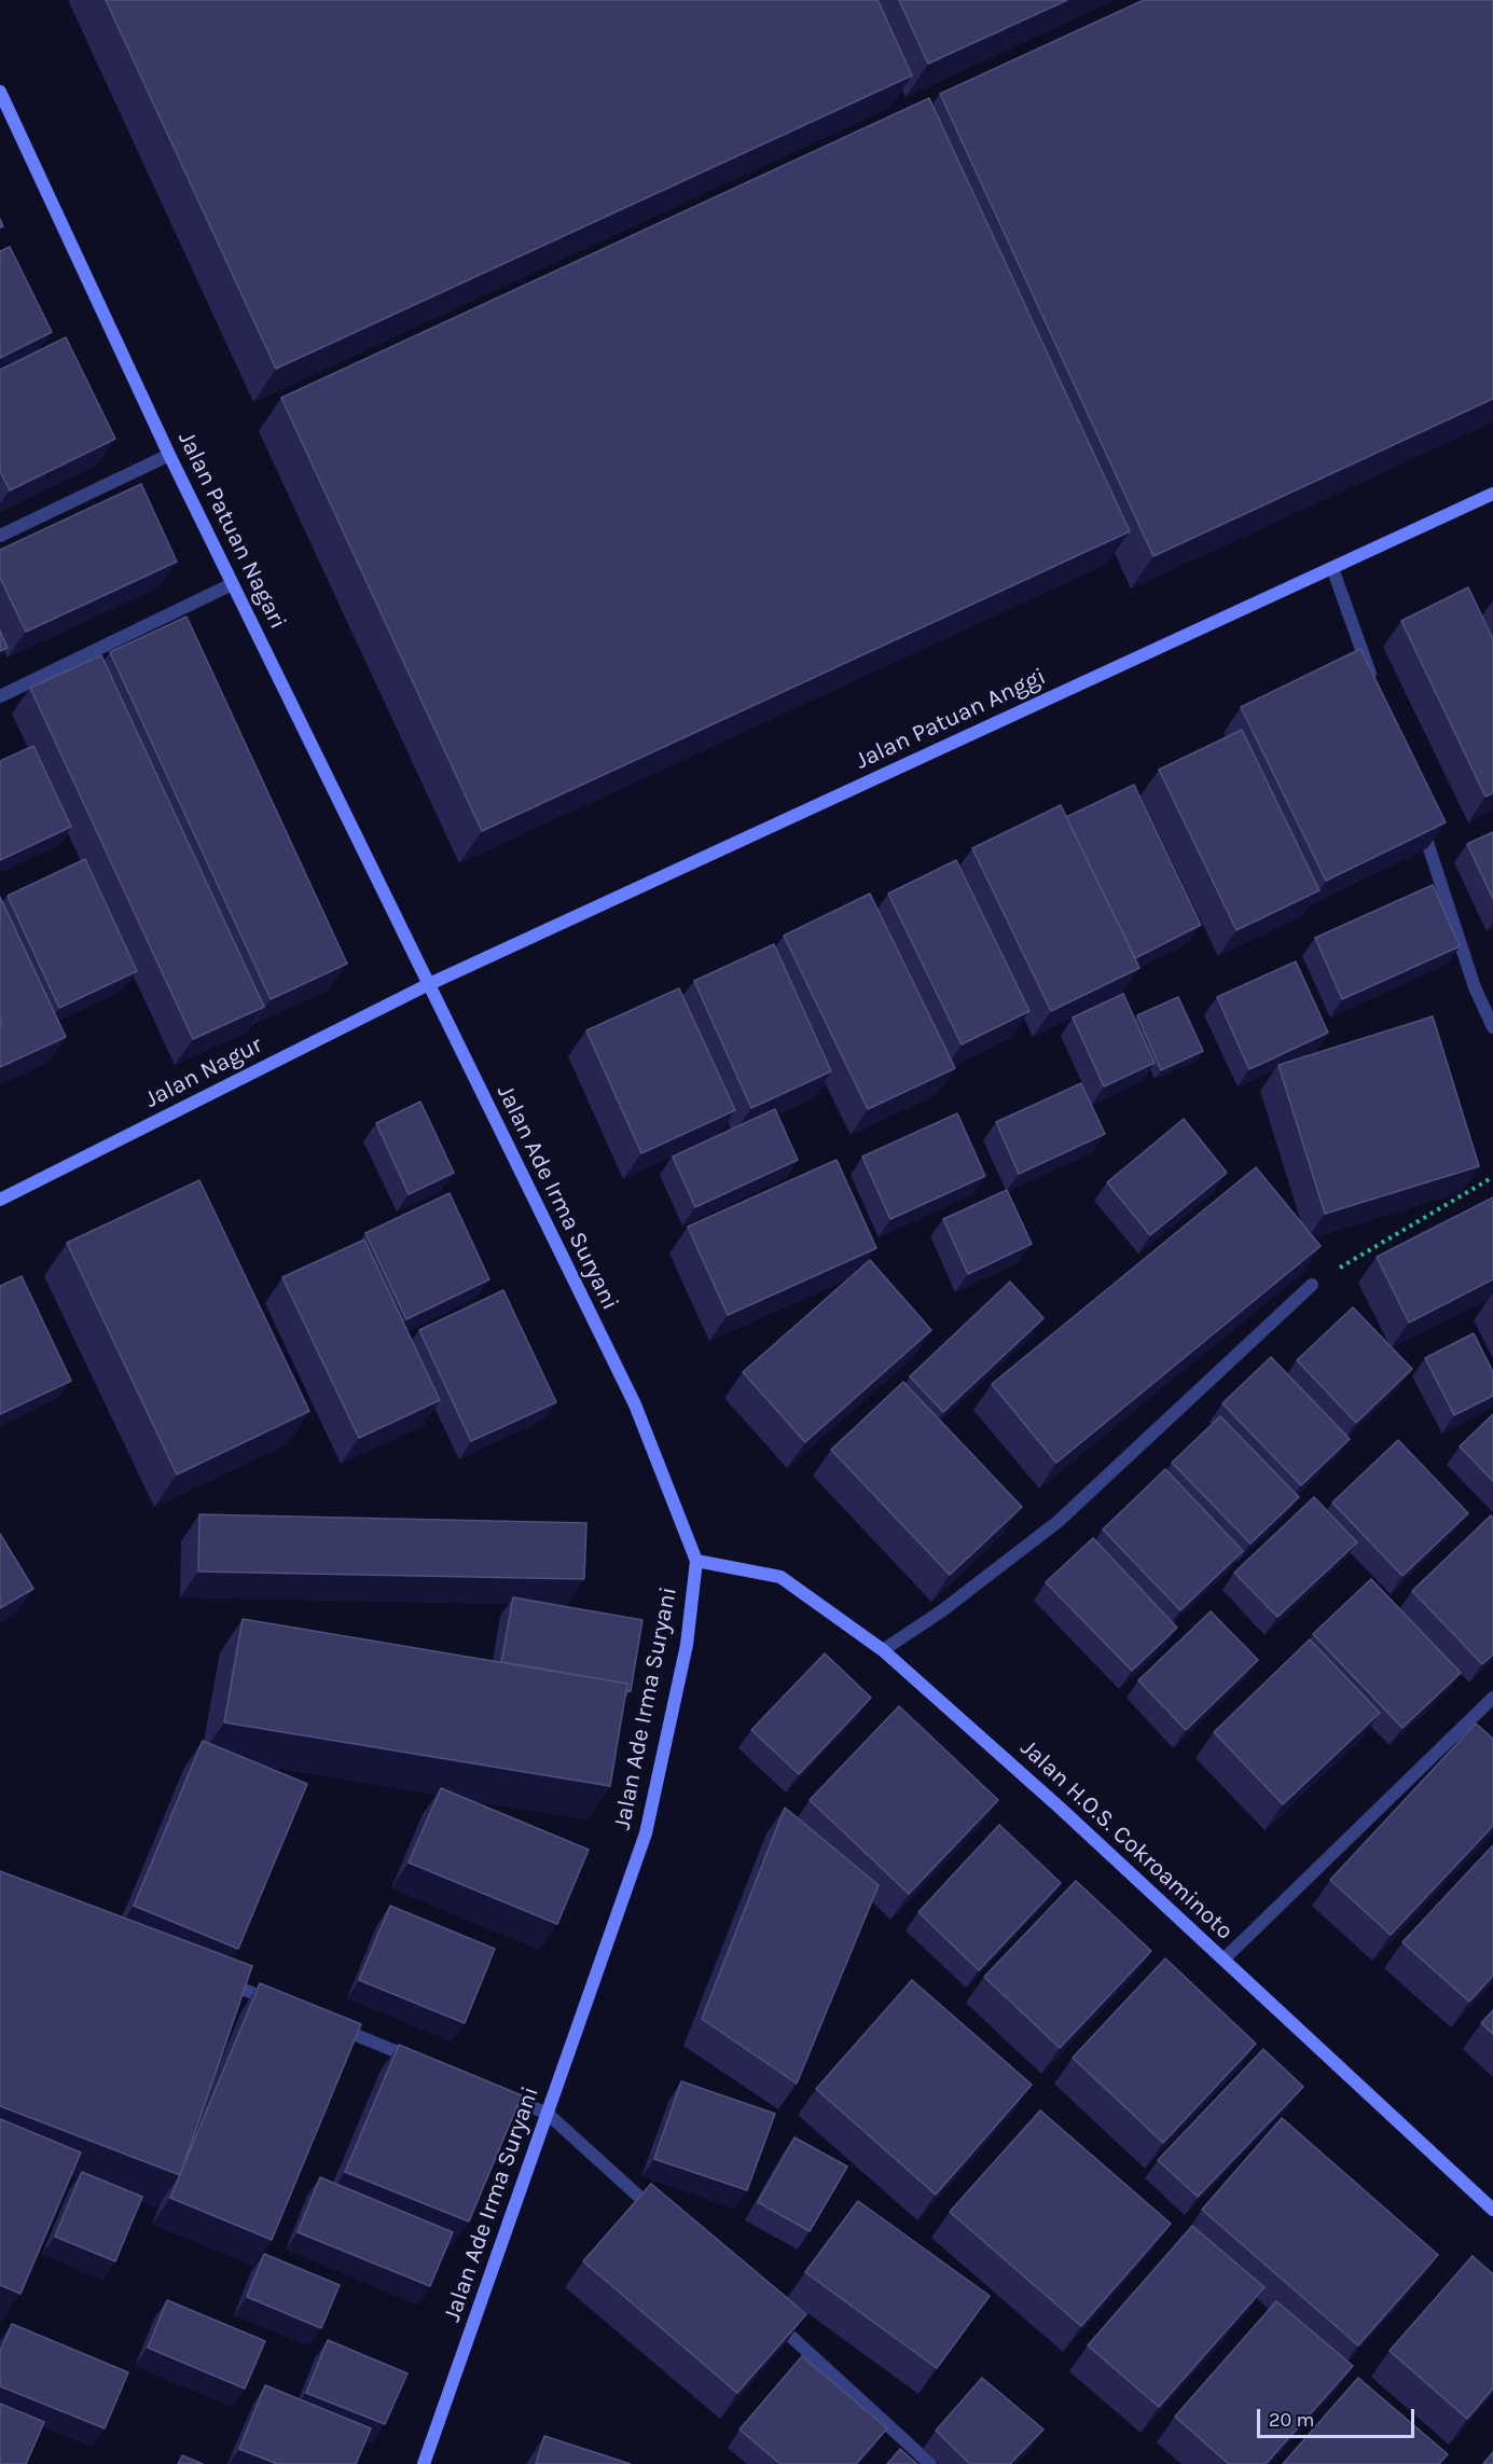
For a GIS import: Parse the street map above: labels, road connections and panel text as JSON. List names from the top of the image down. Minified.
{"streets":{"street":["Jalan Patuan Nagari","Jalan Patuan Anggi","Jalan Nagur","Jalan Ade Irma Suryani","Jalan H.O.S. Cokroaminoto"]},"crossings":[["Jalan Patuan Nagari","Jalan Patuan Anggi"],["Jalan Patuan Nagari","Jalan Nagur"],["Jalan Patuan Nagari","Jalan Ade Irma Suryani"],["Jalan Patuan Anggi","Jalan Nagur"],["Jalan Patuan Anggi","Jalan Ade Irma Suryani"],["Jalan Nagur","Jalan Ade Irma Suryani"],["Jalan Ade Irma Suryani","Jalan H.O.S. Cokroaminoto"]],"scale_bar":"20 m"}
